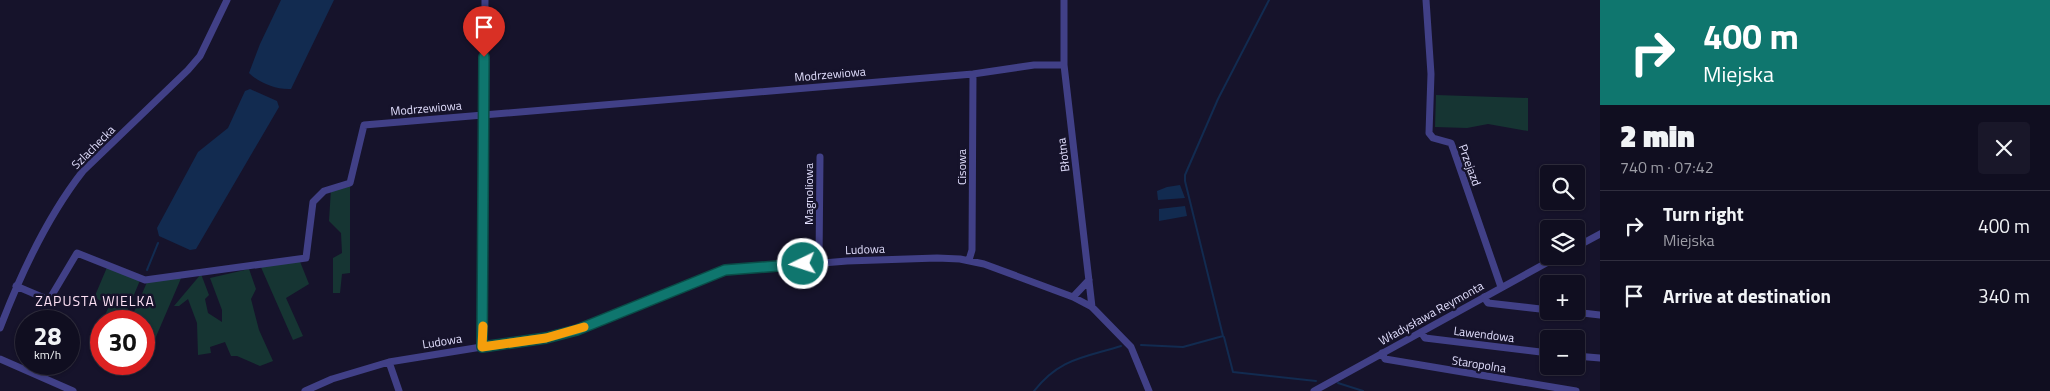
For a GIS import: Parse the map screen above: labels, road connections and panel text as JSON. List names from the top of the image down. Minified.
{"streets":{"street":["Modrzewiowa","Szlachecka","Błotna","Przejazd","Cisowa","Magnoliowa","Ludowa","Władysława Reymonta","Lawendowa","Staropolna"]},"crossings":[["Modrzewiowa","Szlachecka"],["Modrzewiowa","Błotna"],["Modrzewiowa","Cisowa"],["Błotna","Ludowa"],["Przejazd","Władysława Reymonta"],["Cisowa","Ludowa"],["Magnoliowa","Ludowa"],["Władysława Reymonta","Lawendowa"],["Władysława Reymonta","Staropolna"]],"districts":["ZAPUSTA WIELKA"],"page":{"turn":["400 m","Miejska"],"heading":["2 min","740 m · 07:42"],"map_buttons":["+","−"],"list":[{"name":"Turn right","note":"Miejska","value":"400 m"},{"name":"Arrive at destination","value":"340 m"}],"speed":"28 km/h","limit":"30"}}
